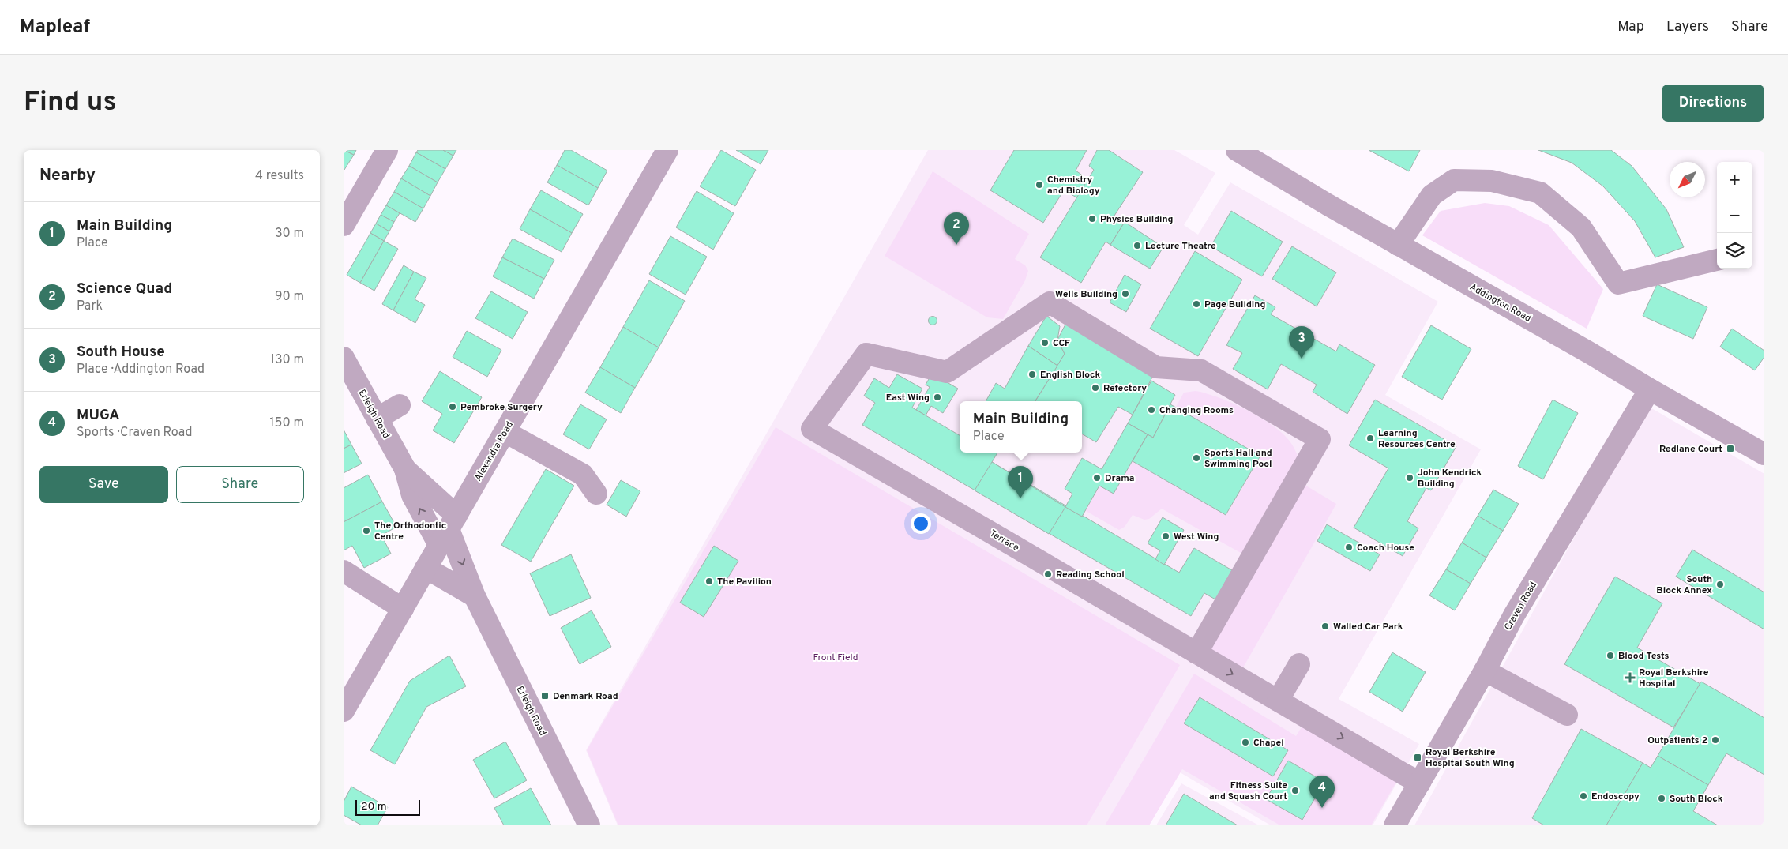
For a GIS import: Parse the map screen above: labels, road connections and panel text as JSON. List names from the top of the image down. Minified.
{"streets":{"street":["Addington Road","Erleigh Road","Alexandra Road","Terrace","Craven Road"]},"crossings":[["Addington Road","Craven Road"],["Erleigh Road","Alexandra Road"],["Terrace","Craven Road"]],"parks":["Front Field"],"places":{"other":["Chemistry and Biology","Physics Building","Lecture Theatre","Wells Building","Page Building","CCF","English Block","Refectory","East Wing","Pembroke Surgery","Changing Rooms","Learning Resources Centre","Sports Hall and Swimming Pool","Drama","John Kendrick Building","The Orthodontic Centre","West Wing","Coach House","Reading School","The Pavilion","South Block Annex","Walled Car Park","Blood Tests","Outpatients 2","Chapel","Fitness Suite and Squash Court","Endoscopy","South Block"],"transit":["Redlane Court","Denmark Road","Royal Berkshire Hospital South Wing"],"health":["Royal Berkshire Hospital"]},"scale_bar":"20 m","north":"bottom left","page":{"header":"Mapleaf","nav":["Map","Layers","Share"],"buttons":["Directions",["Save","Share"]],"title":"Find us","heading":["Nearby","4 results"],"map_buttons":["+","−"],"list":[{"mark":"1","name":"Main Building","note":"Place","value":"30 m"},{"mark":"2","name":"Science Quad","note":"Park","value":"90 m"},{"mark":"3","name":"South House","note":"Place · Addington Road","value":"130 m"},{"mark":"4","name":"MUGA","note":"Sports · Craven Road","value":"150 m"}],"pins":["2","3","1","4"],"popup":["Main Building","Place"],"scale":"20 m"}}
